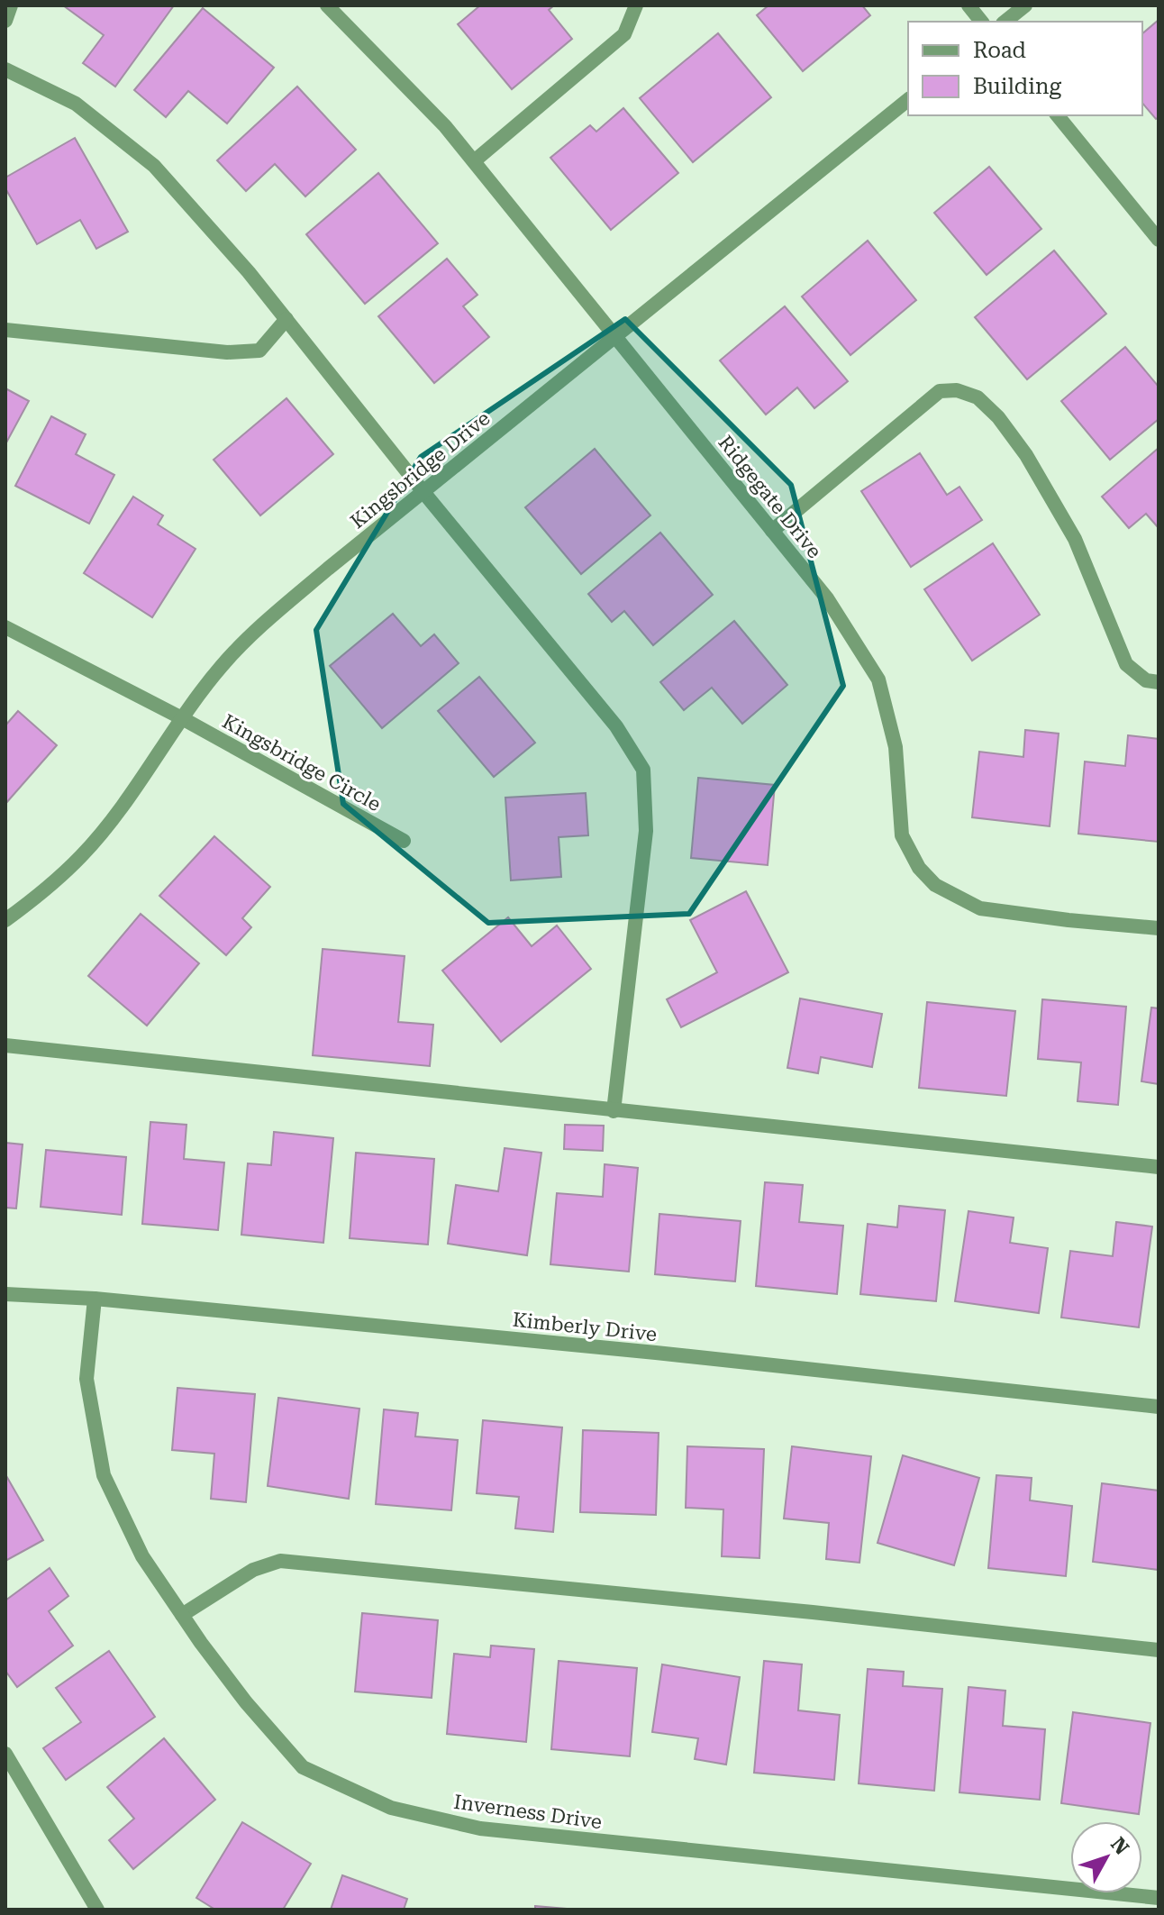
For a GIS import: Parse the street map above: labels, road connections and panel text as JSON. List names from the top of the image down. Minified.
{"streets":{"street":["Kingsbridge Drive","Ridgegate Drive","Kingsbridge Circle","Kimberly Drive","Inverness Drive"]},"crossings":[["Kingsbridge Drive","Ridgegate Drive"],["Kingsbridge Drive","Kingsbridge Circle"],["Kimberly Drive","Inverness Drive"]],"legend":["Road","Building"],"north":"top right"}
